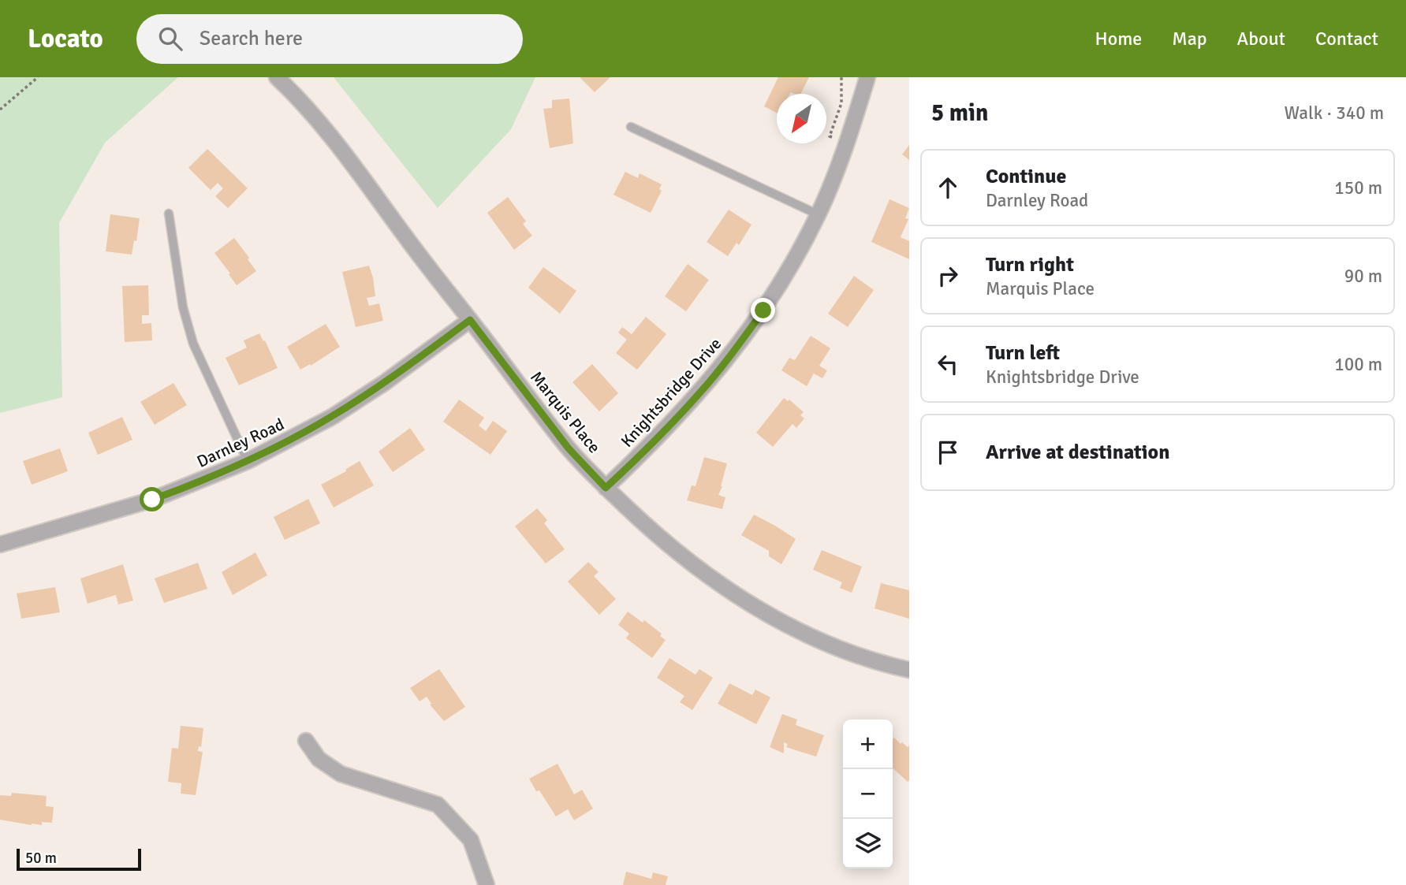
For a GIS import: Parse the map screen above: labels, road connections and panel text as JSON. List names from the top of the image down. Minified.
{"streets":{"street":["Knightsbridge Drive","Marquis Place","Darnley Road"]},"crossings":[["Knightsbridge Drive","Marquis Place"],["Marquis Place","Darnley Road"]],"scale_bar":"50 m","north":"bottom left","page":{"header":"Locato","search":"Search here","nav":["Home","Map","About","Contact"],"heading":["5 min","Walk · 340 m"],"list":[["Continue","Darnley Road","150 m"],["Turn right","Marquis Place","90 m"],["Turn left","Knightsbridge Drive","100 m"],"Arrive at destination"],"map_buttons":["+","−"],"scale":"50 m"}}
